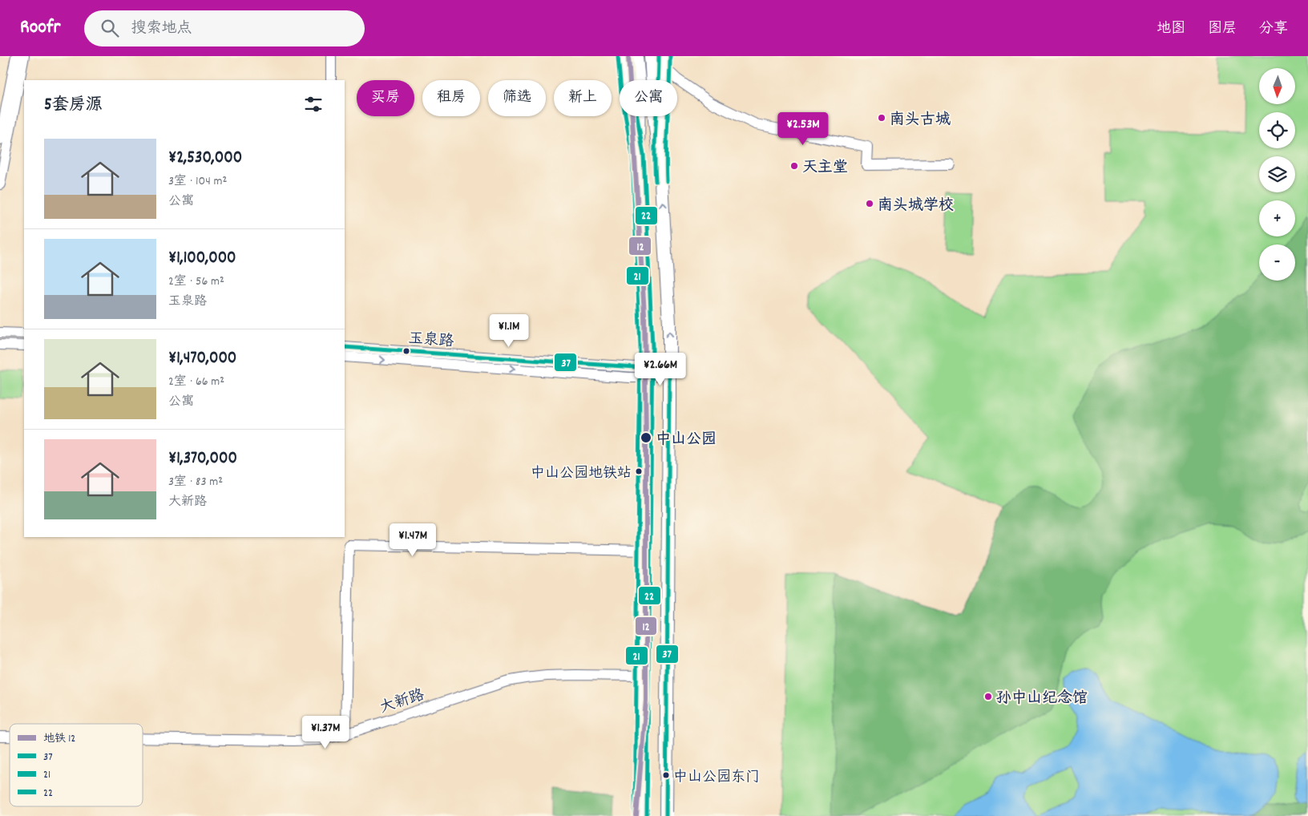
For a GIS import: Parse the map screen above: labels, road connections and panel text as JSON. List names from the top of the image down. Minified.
{"streets":{"street":["玉泉路","大新路"]},"places":["南头古城","天主堂","南头城学校","中山公园","中山公园地铁站","孙中山纪念馆","中山公园东门"],"lines":["metro line 12","transit line 21","transit line 22","transit line 37"],"legend":["地铁 12","37","21","22"],"north":"bottom","page":{"header":"Roofr","search":"搜索地点","nav":["地图","图层","分享"],"map_buttons":["+","−"],"chip":["买房","租房","筛选","新上","公寓"],"heading":"5套房源","price":["¥2.53M","¥1.1M","¥2.66M","¥1.47M","¥1.37M"],"list":[{"name":"¥2,530,000","note":"3室 · 104 m² · 公寓"},{"name":"¥1,100,000","note":"2室 · 56 m² · 玉泉路"},{"name":"¥1,470,000","note":"2室 · 66 m² · 公寓"},{"name":"¥1,370,000","note":"3室 · 83 m² · 大新路"}]}}
